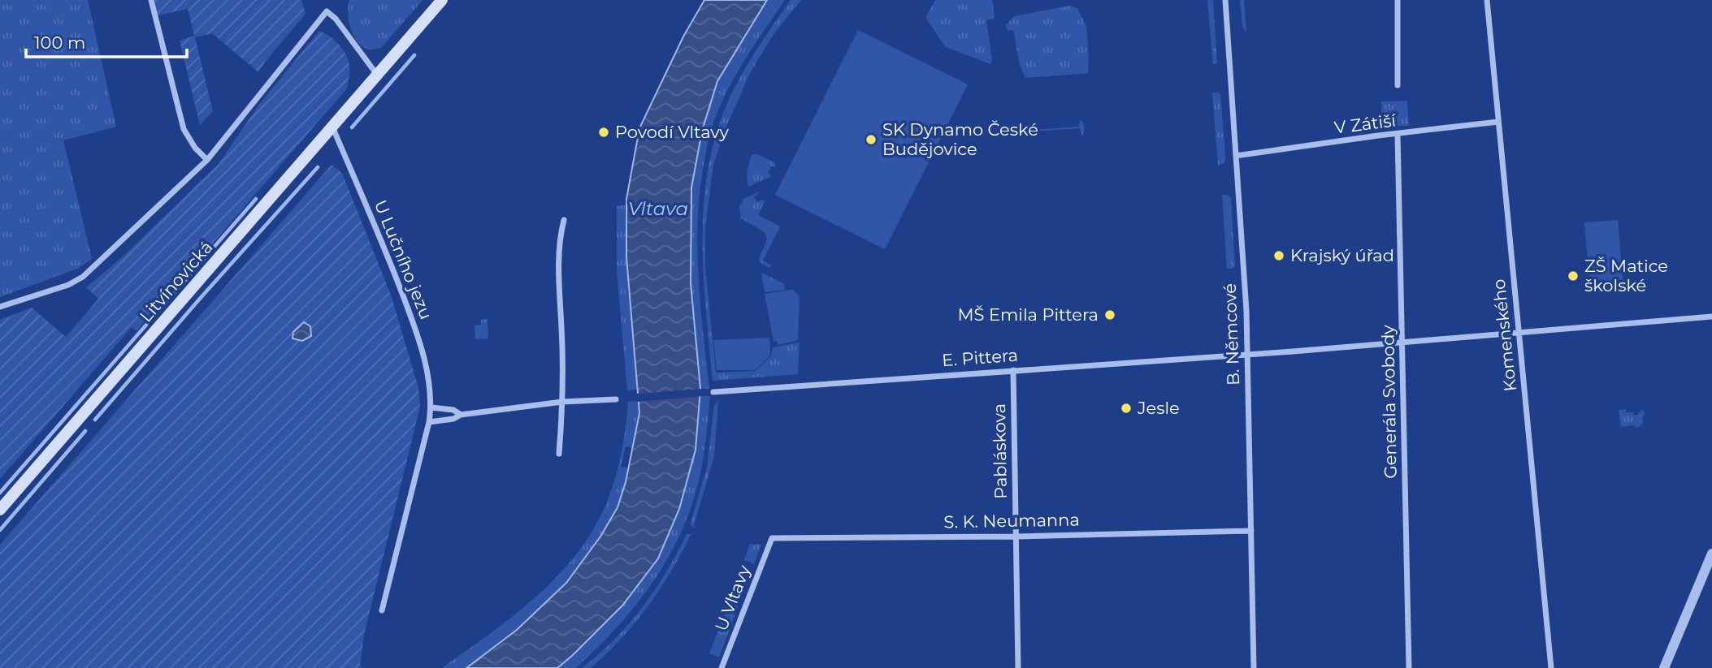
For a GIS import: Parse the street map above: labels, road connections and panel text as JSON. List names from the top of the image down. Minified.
{"streets":{"main road":["Litvínovická"],"street":["V Zátiší","U Lučního jezu","B. Němcové","Komenského","E. Pittera","Generála Svobody","Pabláskova","S. K. Neumanna","U Vltavy"]},"crossings":[["V Zátiší","B. Němcové"],["V Zátiší","Komenského"],["V Zátiší","Generála Svobody"],["U Lučního jezu","Litvínovická"],["B. Němcové","E. Pittera"],["B. Němcové","S. K. Neumanna"],["Komenského","E. Pittera"],["E. Pittera","Generála Svobody"],["E. Pittera","Pabláskova"],["Pabláskova","S. K. Neumanna"],["S. K. Neumanna","U Vltavy"]],"water":["Vltava"],"places":["Povodí Vltavy","SK Dynamo České Budějovice","Krajský úřad","ZŠ Matice školské","MŠ Emila Pittera","Jesle"],"scale_bar":"100 m"}
